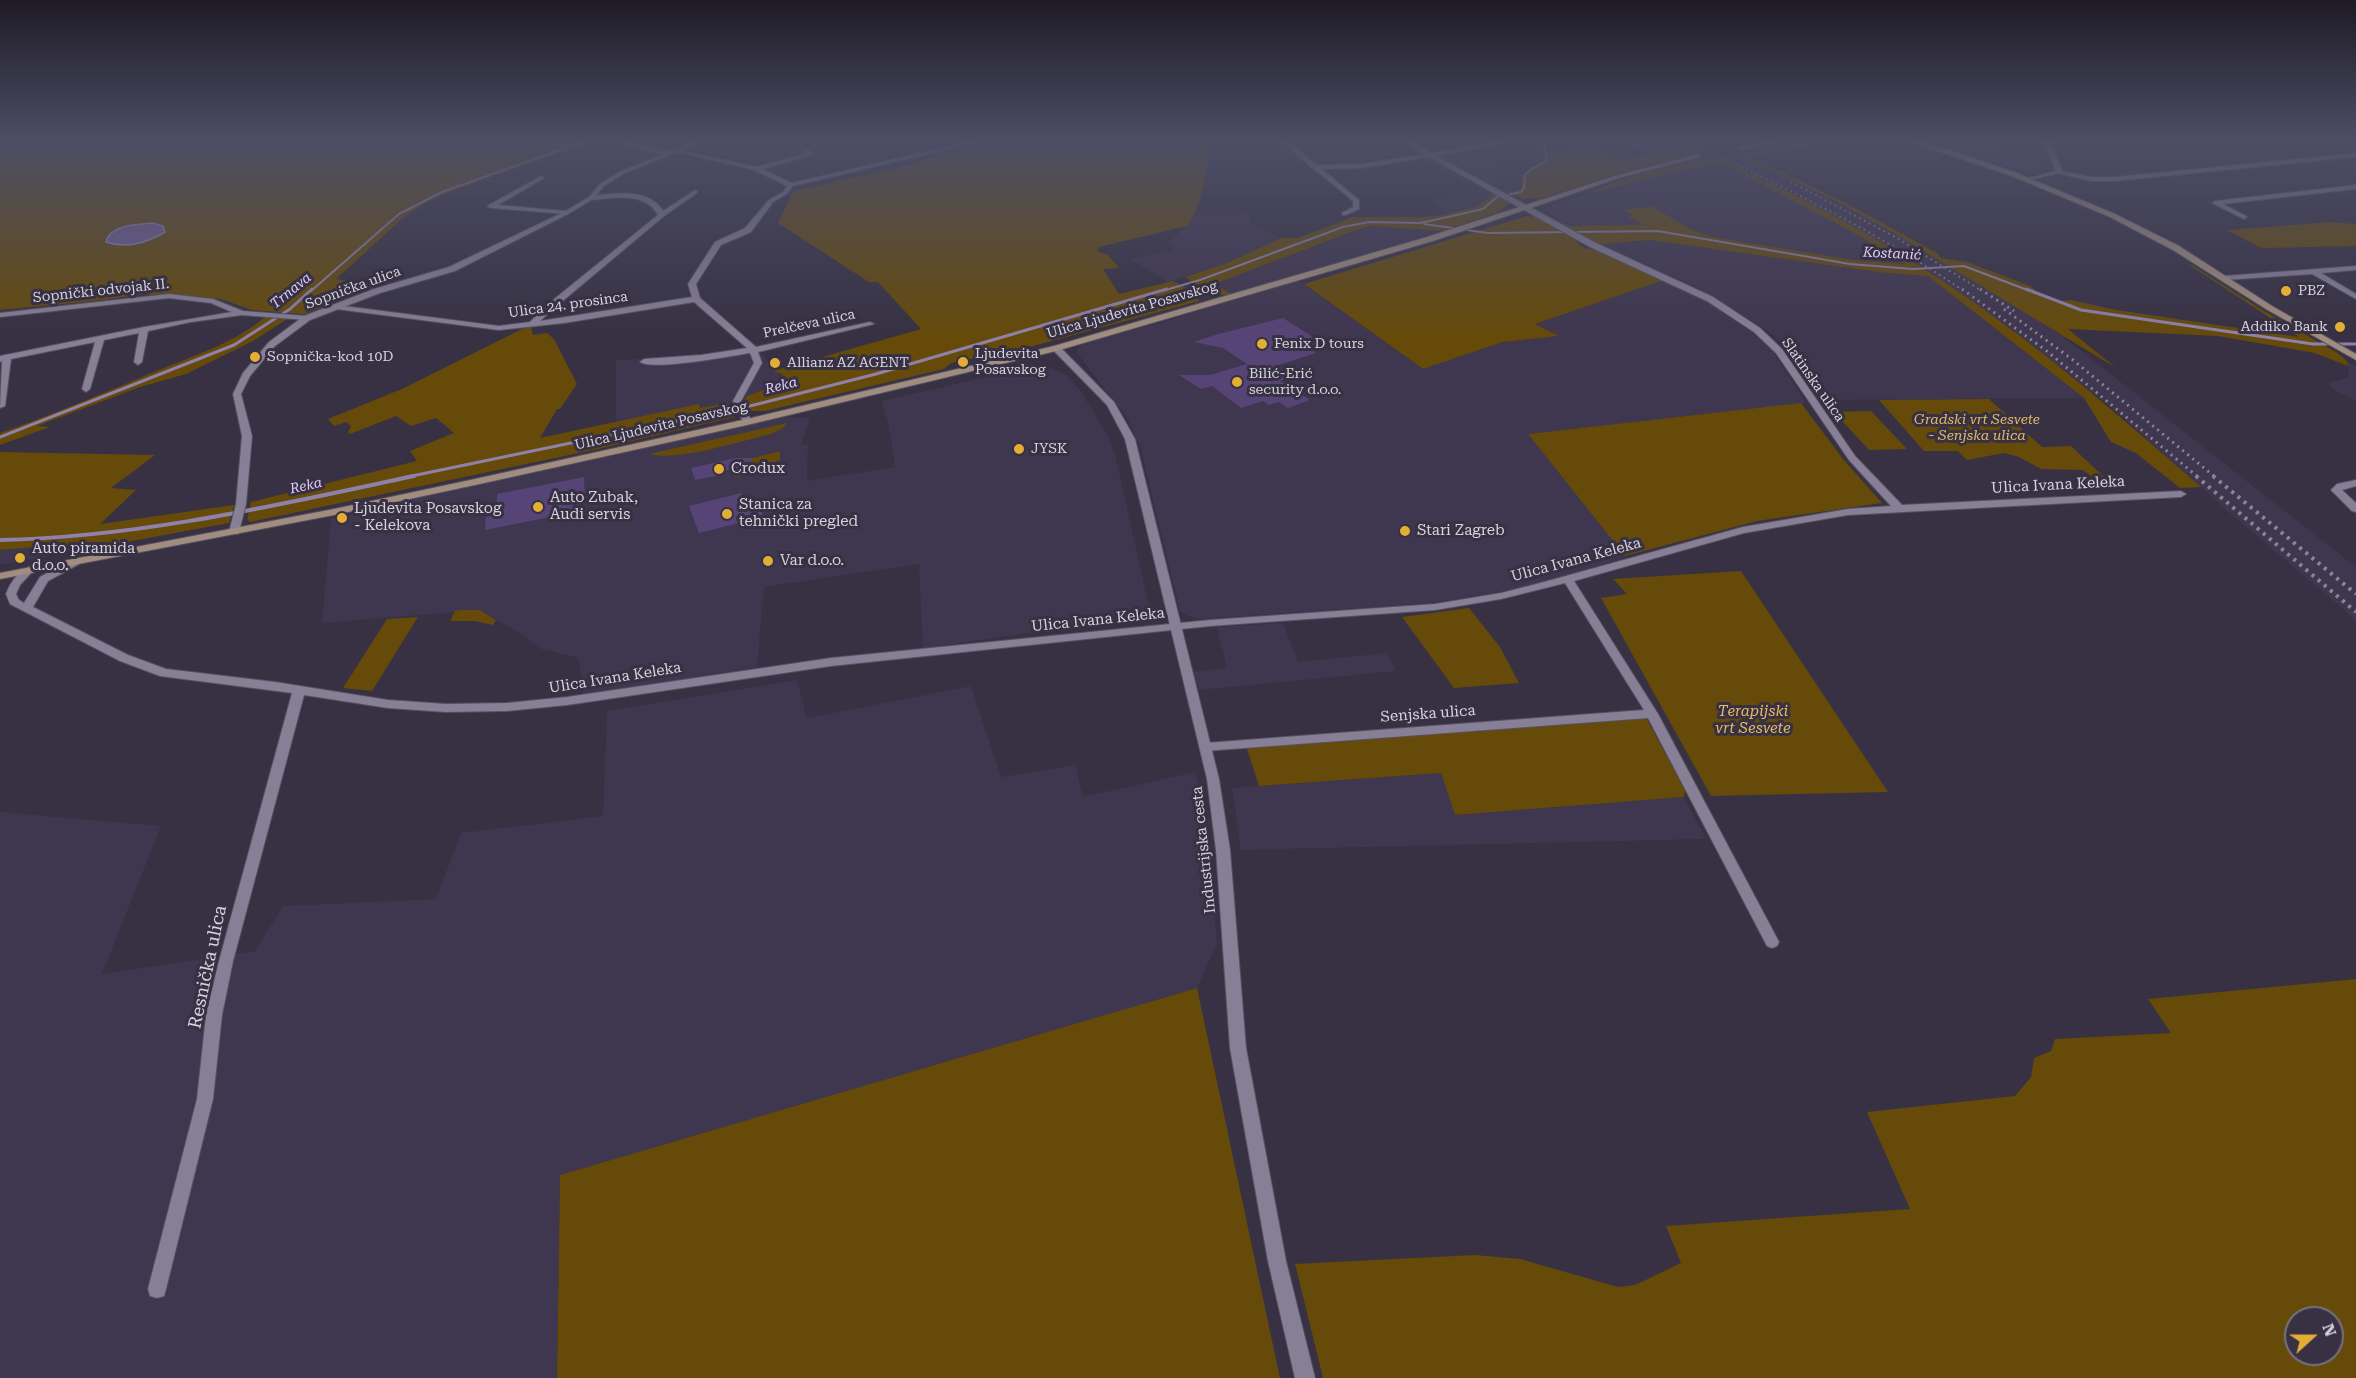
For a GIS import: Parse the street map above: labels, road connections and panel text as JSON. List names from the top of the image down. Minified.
{"streets":{"main road":["Ulica Ljudevita Posavskog"],"street":["Sopnička ulica","Sopnički odvojak II.","Ulica 24. prosinca","Prelčeva ulica","Slatinska ulica","Ulica Ivana Keleka","Senjska ulica","Industrijska cesta","Resnička ulica"]},"crossings":[["Sopnička ulica","Sopnički odvojak II."],["Sopnička ulica","Ulica 24. prosinca"],["Sopnička ulica","Ulica Ljudevita Posavskog"],["Ulica 24. prosinca","Prelčeva ulica"],["Ulica Ljudevita Posavskog","Prelčeva ulica"],["Ulica Ljudevita Posavskog","Slatinska ulica"],["Ulica Ljudevita Posavskog","Industrijska cesta"],["Slatinska ulica","Ulica Ivana Keleka"],["Ulica Ivana Keleka","Industrijska cesta"],["Ulica Ivana Keleka","Resnička ulica"],["Senjska ulica","Industrijska cesta"]],"water":["Kostanić","Trnava","Reka"],"parks":["Gradski vrt Sesvete - Senjska ulica","Terapijski vrt Sesvete"],"places":["PBZ","Addiko Bank","Fenix D tours","Sopnička-kod 10D","Ljudevita Posavskog","Allianz AZ AGENT","Bilić-Erić security d.o.o.","JYSK","Crodux","Auto Zubak, Audi servis","Stanica za tehnički pregled","Ljudevita Posavskog - Kelekova","Stari Zagreb","Auto piramida d.o.o.","Var d.o.o."],"north":"right"}
